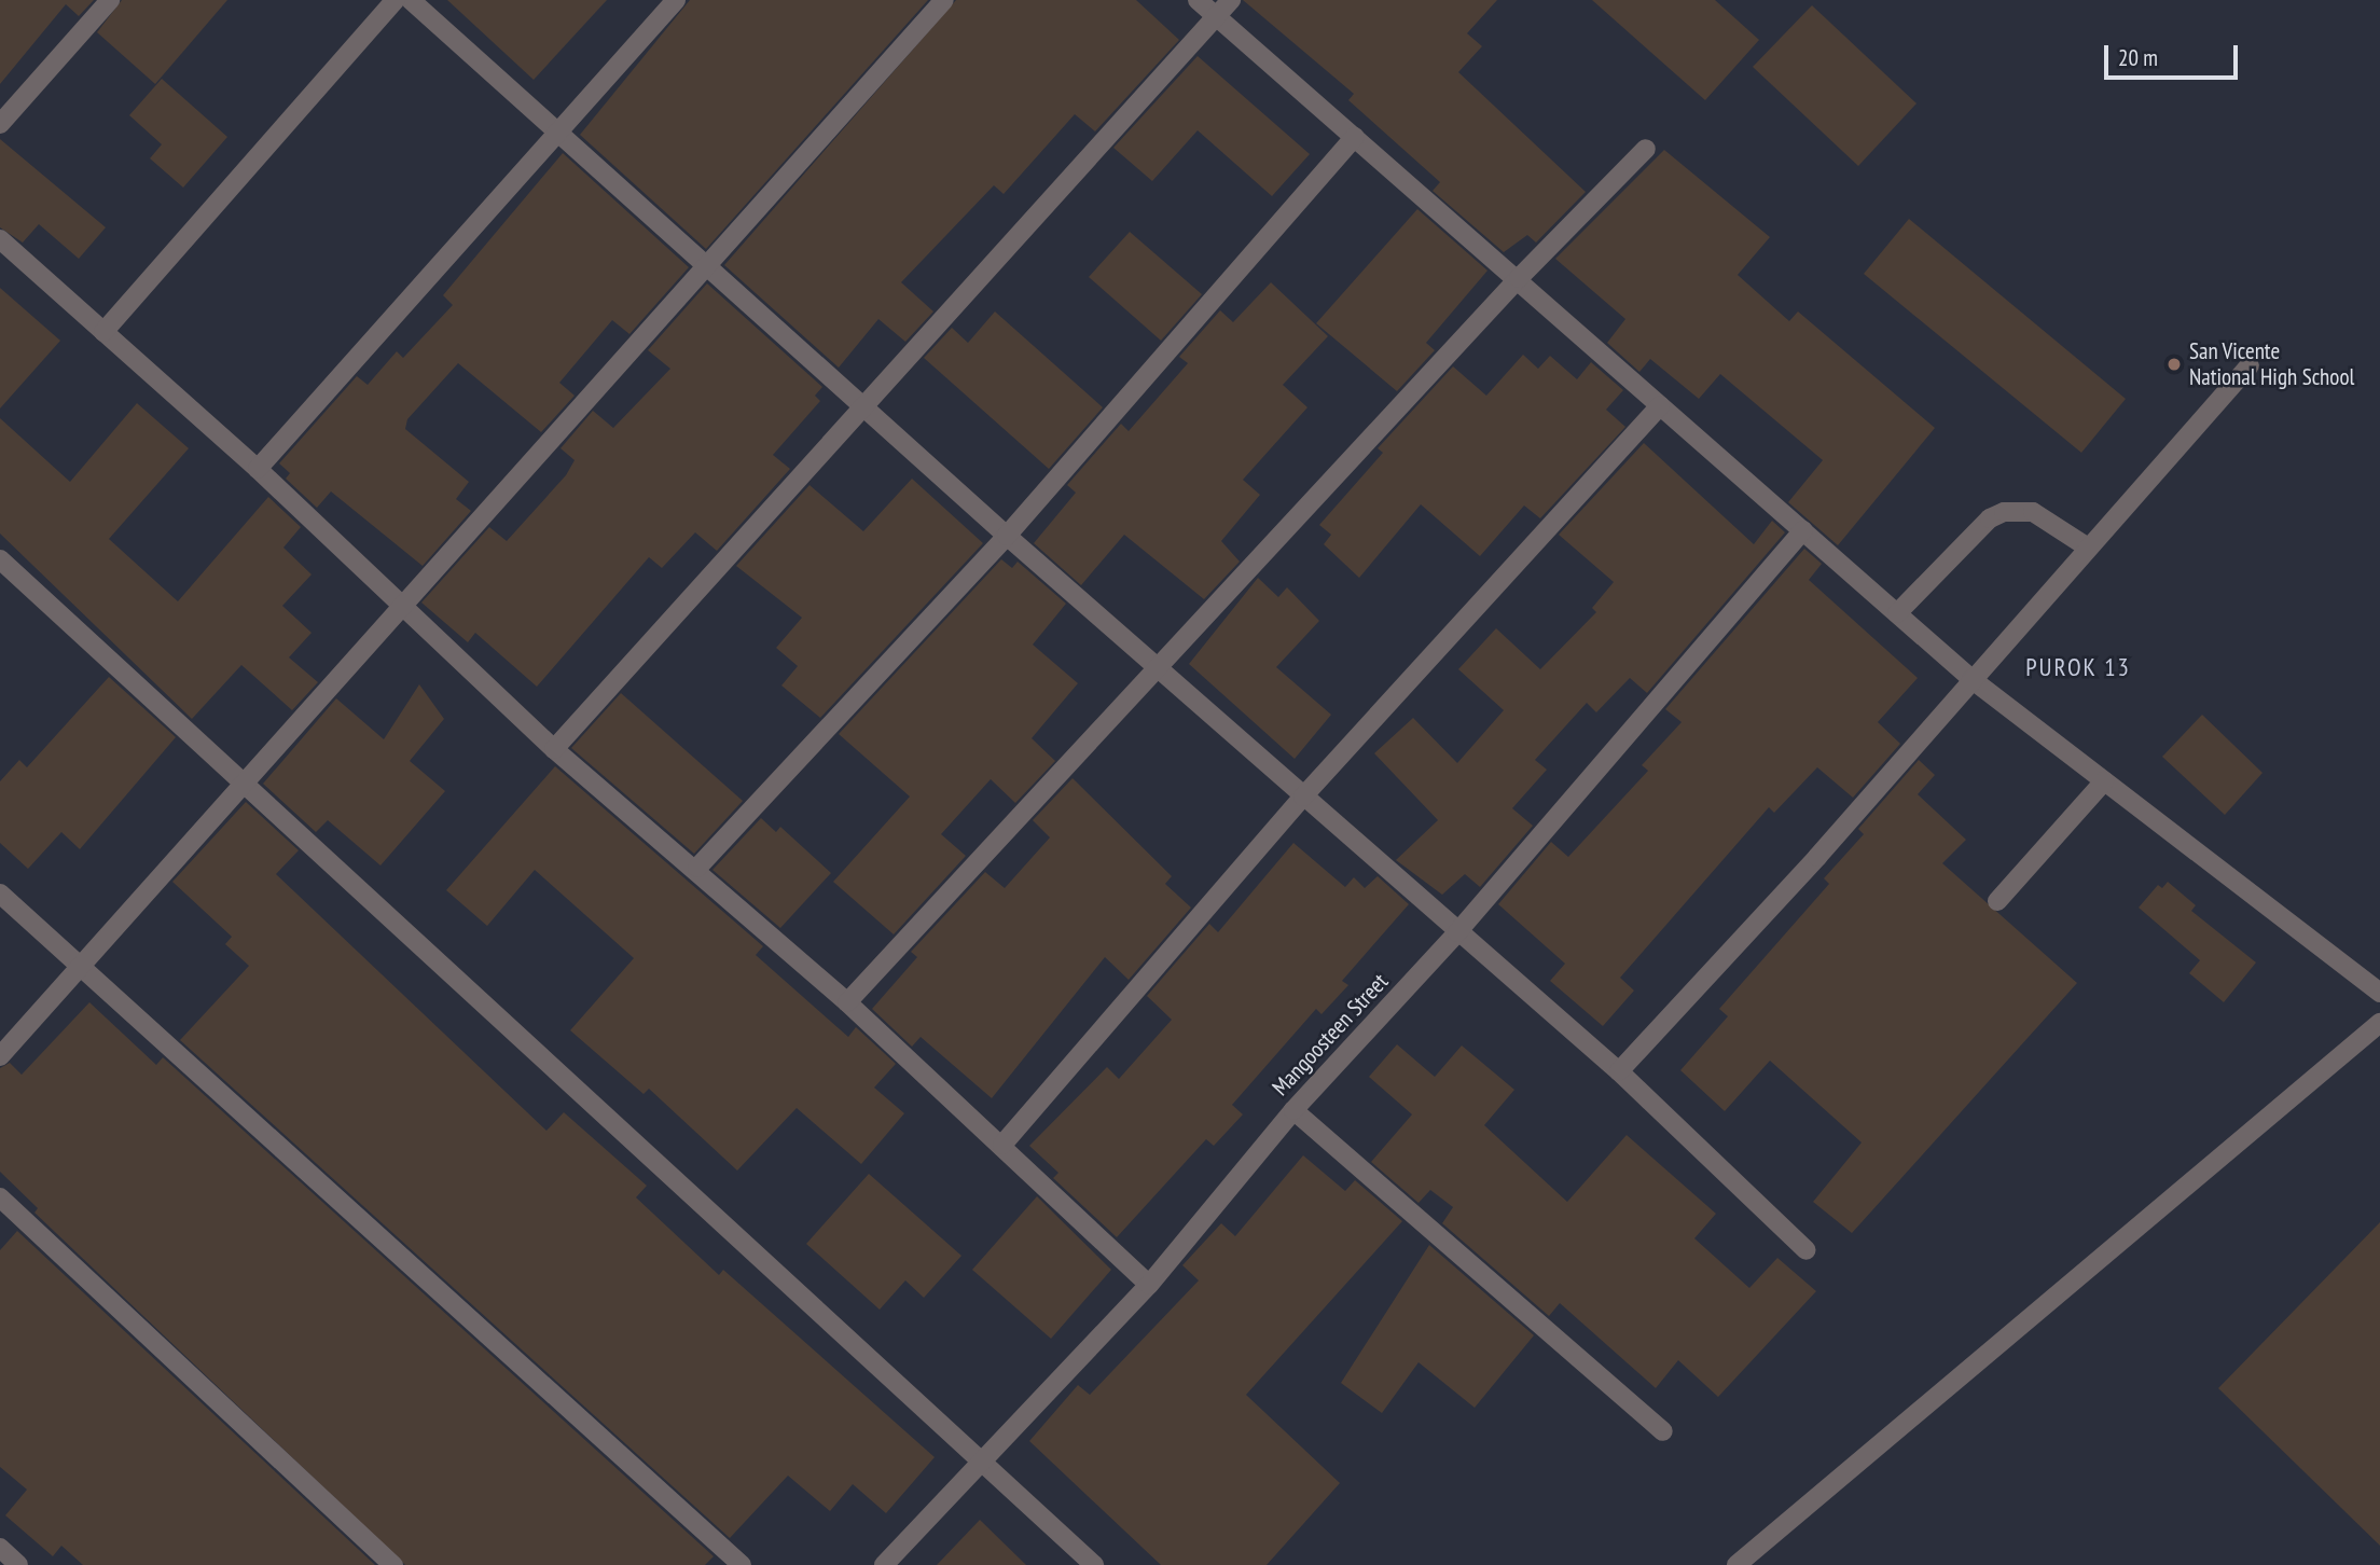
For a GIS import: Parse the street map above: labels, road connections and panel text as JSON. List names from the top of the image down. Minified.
{"streets":{"street":["Mangoosteen Street"]},"districts":["PUROK 13"],"places":["San Vicente National High School"],"scale_bar":"20 m"}
